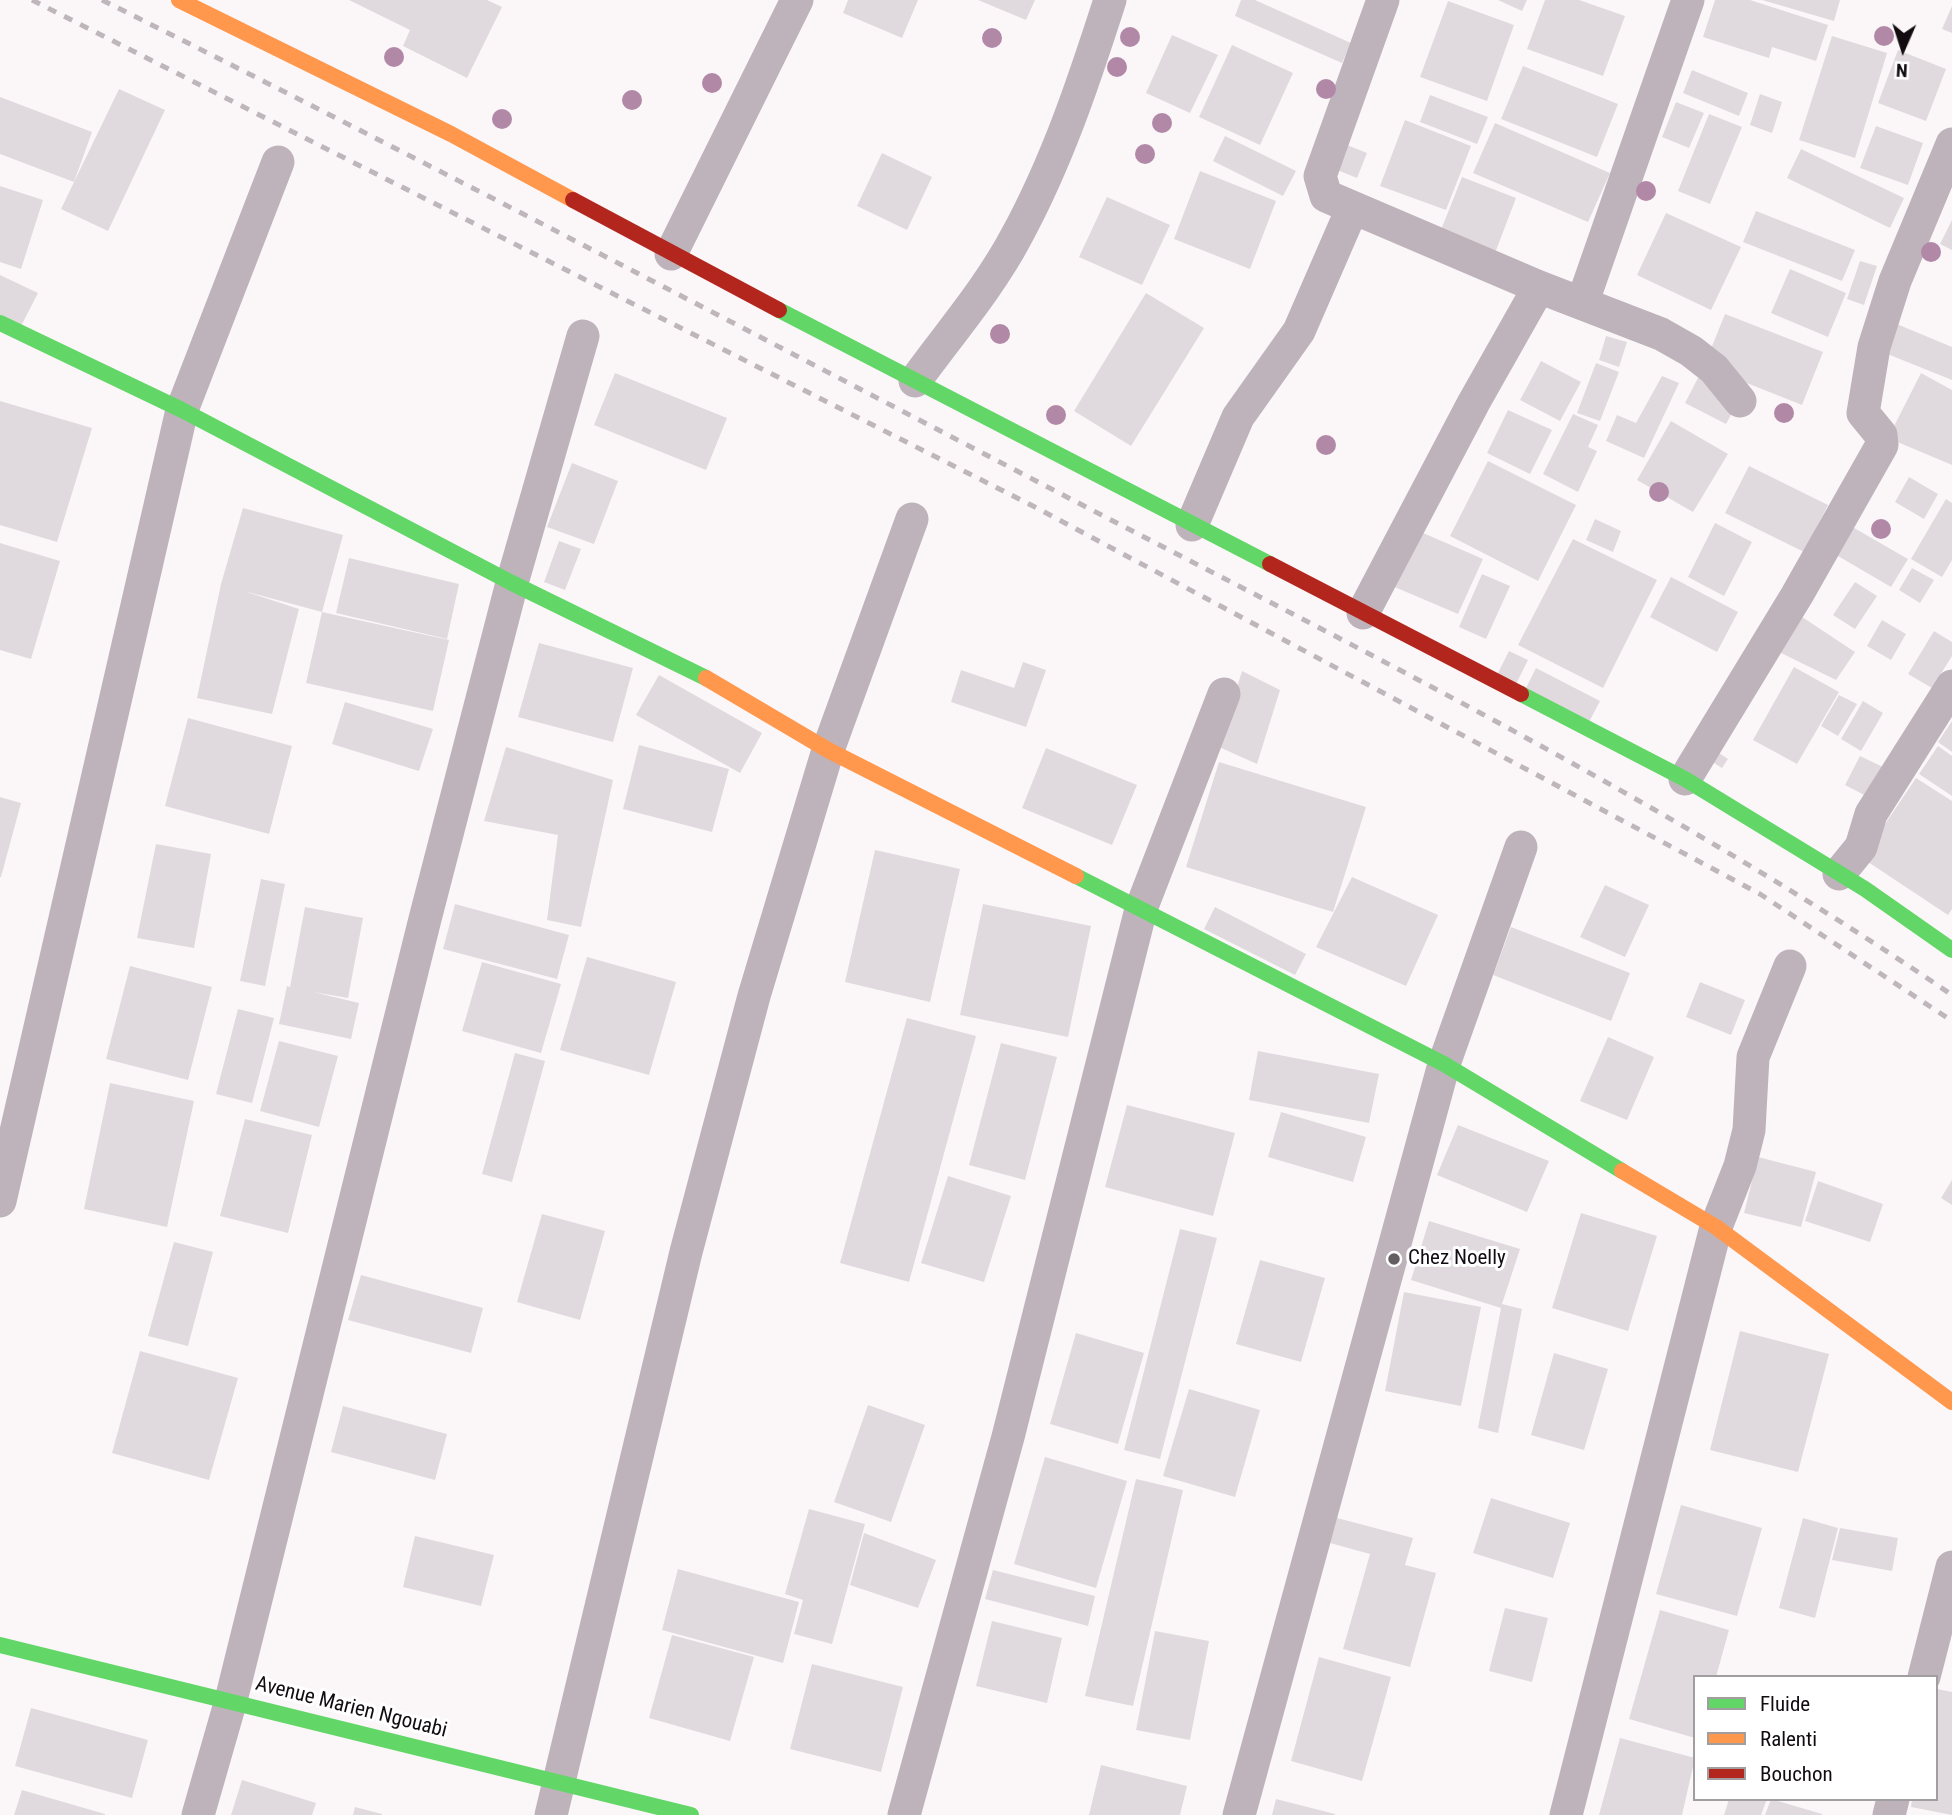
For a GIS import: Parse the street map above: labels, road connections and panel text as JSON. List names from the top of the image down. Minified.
{"streets":{"street":["Avenue Marien Ngouabi"]},"places":["Chez Noelly"],"legend":["Fluide","Ralenti","Bouchon"],"north":"bottom"}
